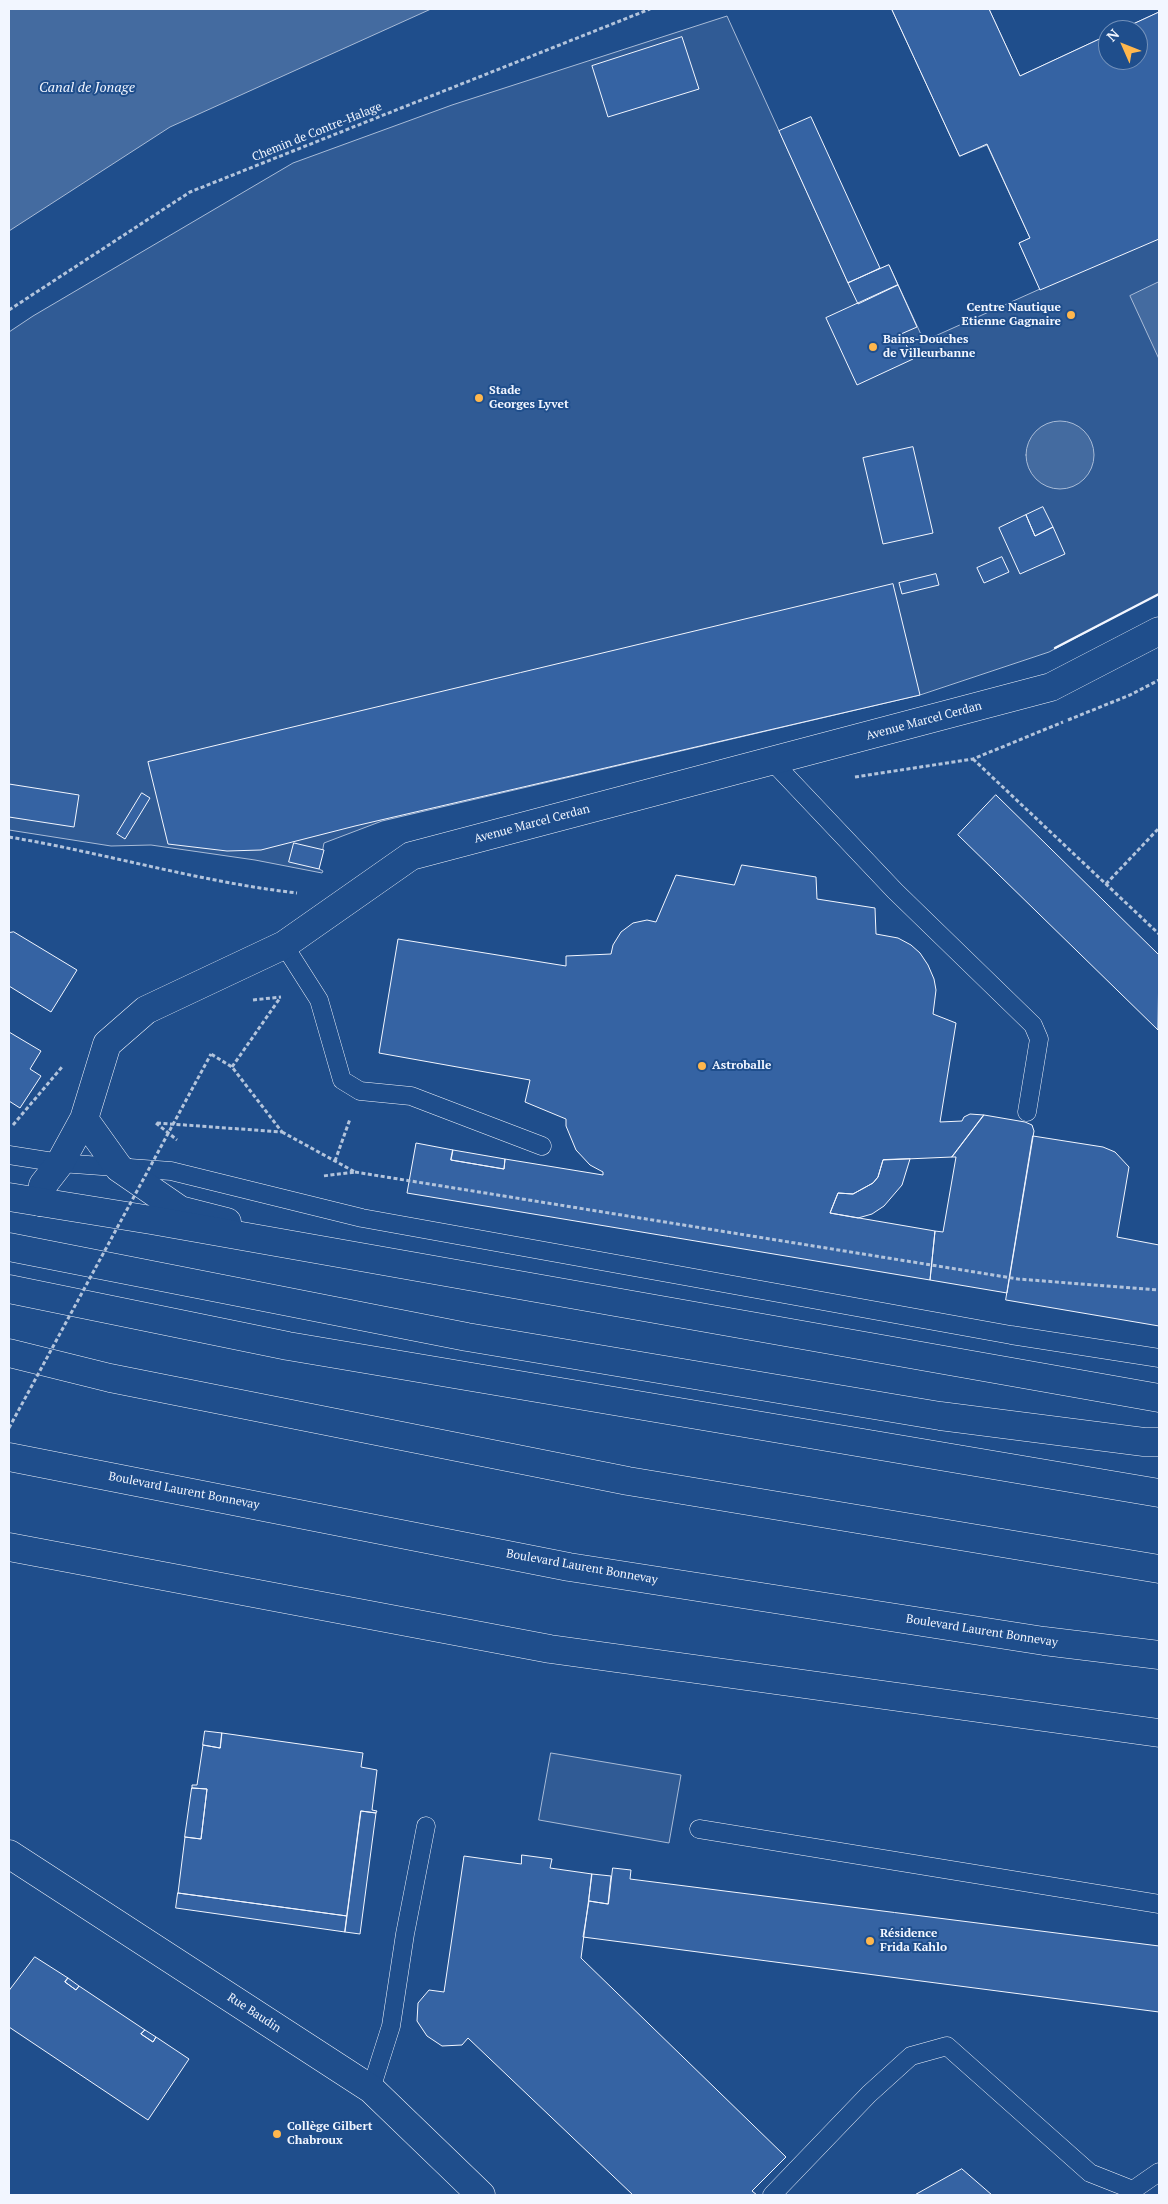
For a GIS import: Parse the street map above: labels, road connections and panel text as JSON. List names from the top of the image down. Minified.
{"streets":{"main road":["Avenue Marcel Cerdan","Boulevard Laurent Bonnevay","Rue Baudin"],"path":["Chemin de Contre-Halage"]},"water":["Canal de Jonage"],"places":["Centre Nautique Etienne Gagnaire","Bains-Douches de Villeurbanne","Stade Georges Lyvet","Astroballe","Résidence Frida Kahlo","Collège Gilbert Chabroux"],"north":"top left"}
